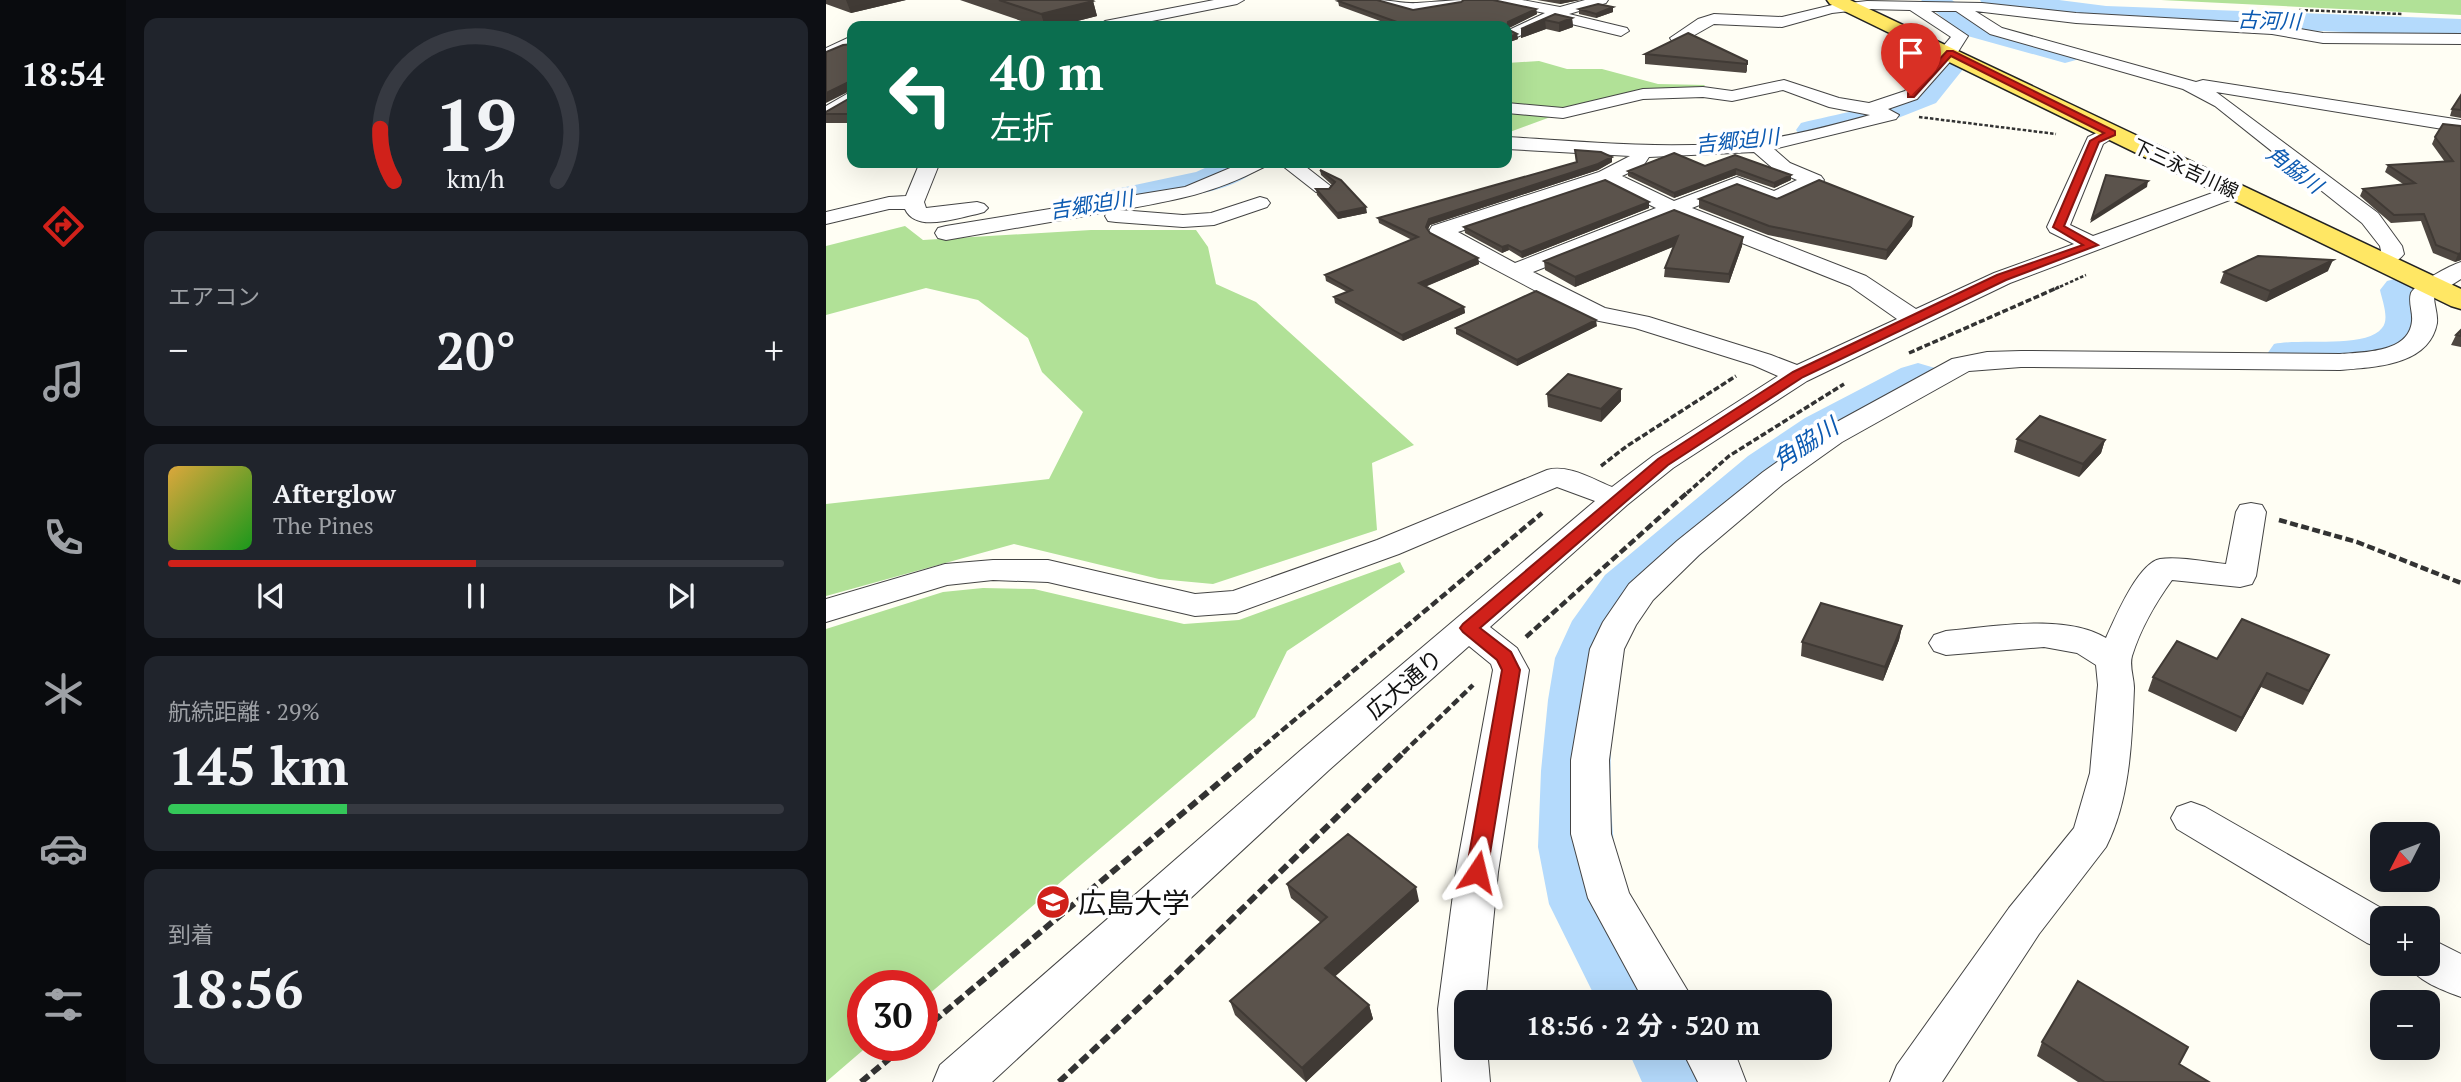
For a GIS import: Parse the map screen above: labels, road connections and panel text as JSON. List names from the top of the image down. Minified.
{"streets":{"main road":["下三永吉川線"],"street":["広大通り"]},"crossings":[["下三永吉川線","広大通り"]],"water":["古河川","吉郷迫川","角脇川"],"places":{"school or university":["広島大学"]},"north":"bottom left","page":{"tabs":"18:54","turn":["40 m","左折"],"tile":["エアコン",["航続距離 · 29%","145 km"],["到着","18:56"]],"heat":["−","20°","+"],"song":["Afterglow","The Pines"],"map_buttons":["+","−"],"limit":"30","trip":"18:56 · 2 分 · 520 m","gauge":["19","km/h"]}}
